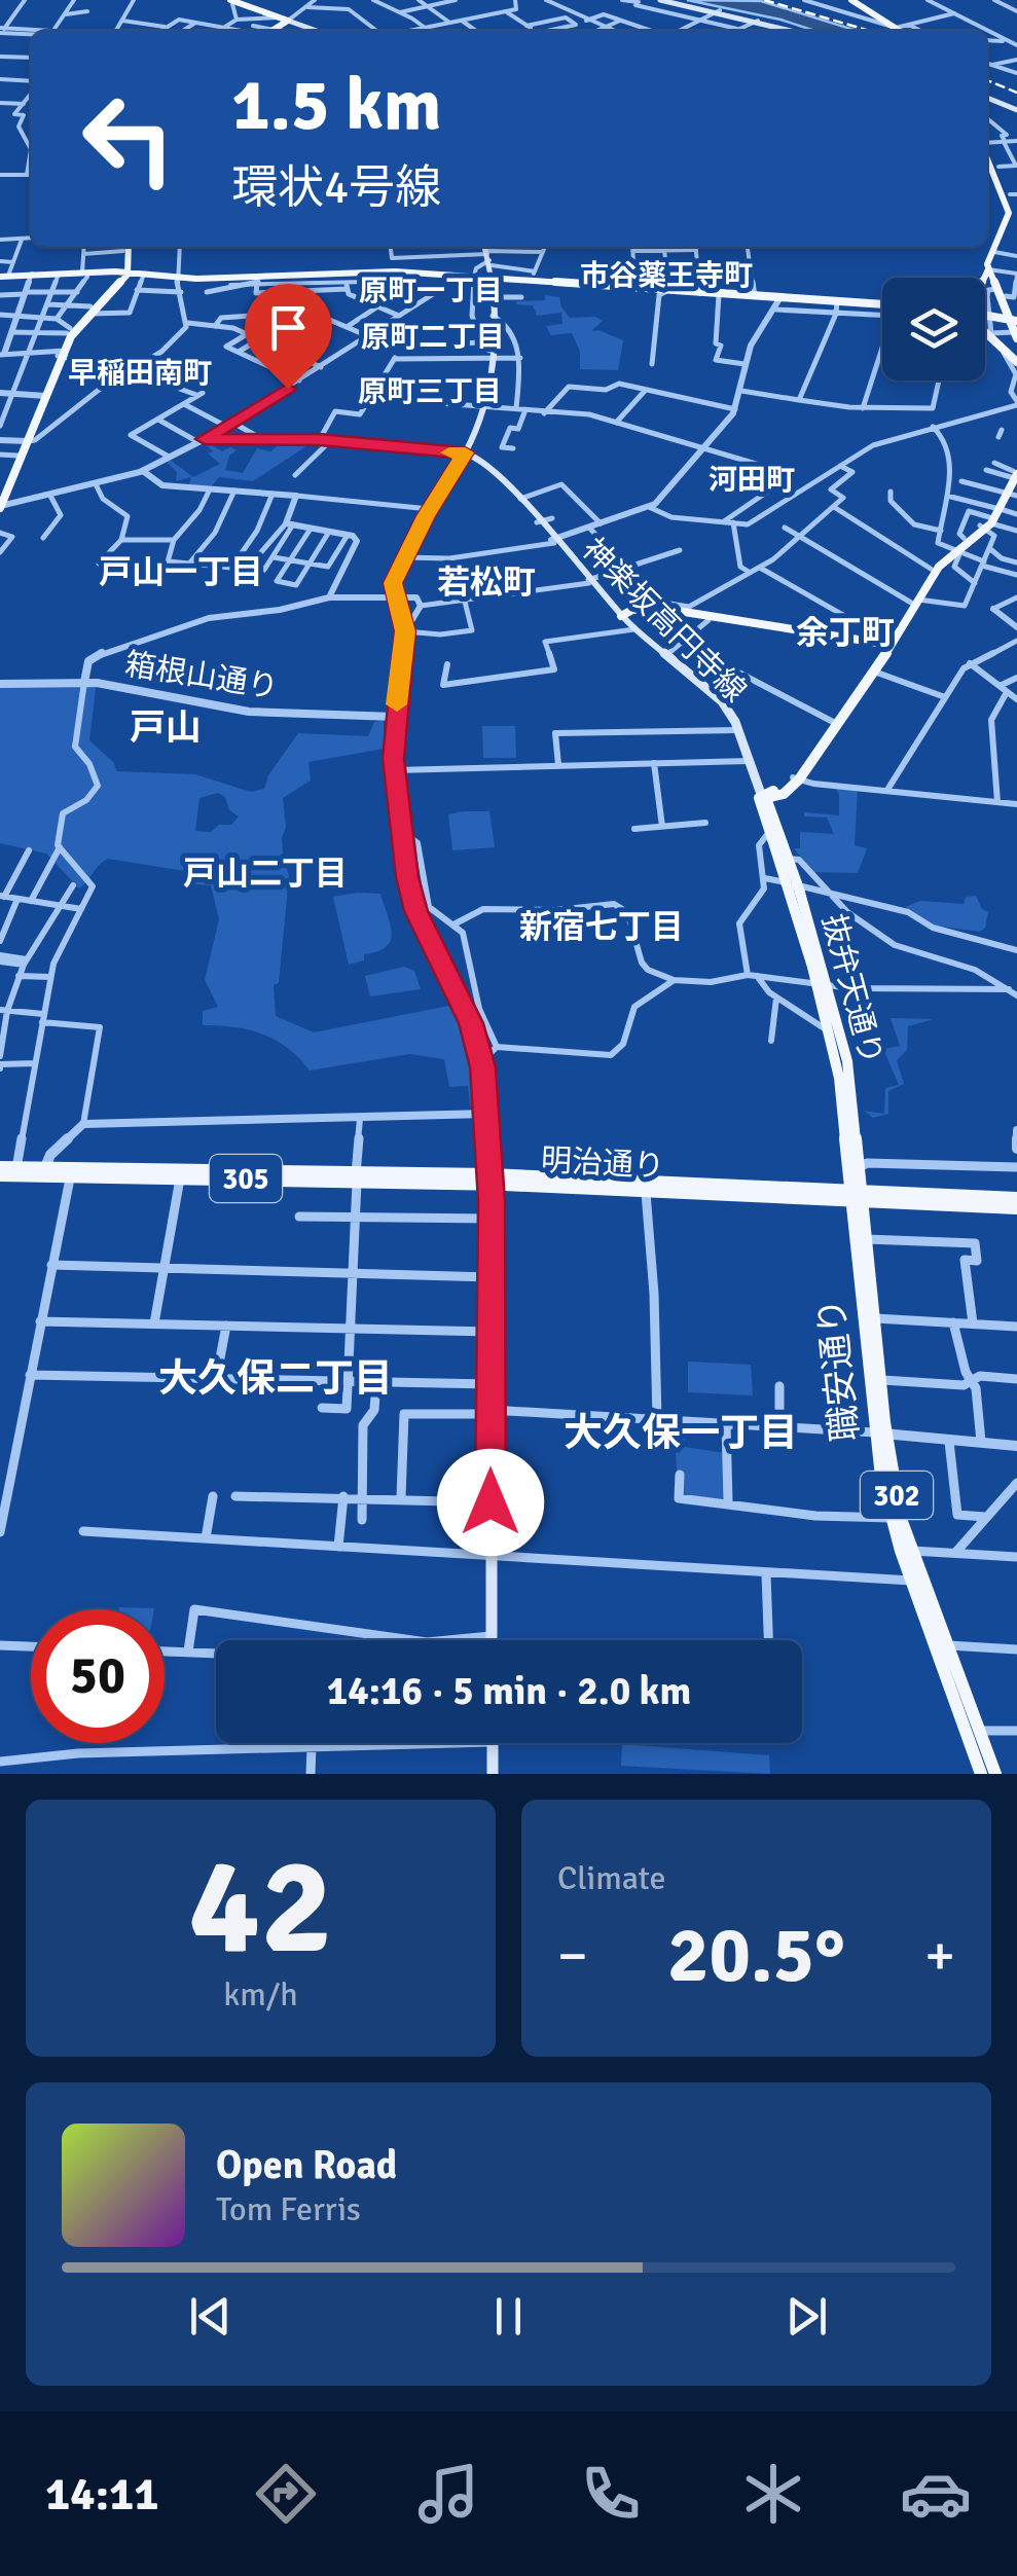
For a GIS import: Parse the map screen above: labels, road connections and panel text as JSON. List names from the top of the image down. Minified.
{"streets":{"main road":["神楽坂高円寺線","抜弁天通り","明治通り","305","職安通り","302"],"street":["箱根山通り"]},"crossings":[["神楽坂高円寺線","抜弁天通り"],["抜弁天通り","明治通り"],["抜弁天通り","職安通り"],["明治通り","職安通り"]],"districts":["市谷薬王寺町","原町一丁目","原町二丁目","早稲田南町","原町三丁目","河田町","戸山一丁目","若松町","余丁町","戸山","戸山二丁目","新宿七丁目","大久保二丁目","大久保一丁目"],"page":{"turn":["1.5 km","環状4号線"],"limit":"50","trip":"14:16 · 5 min · 2.0 km","tile":[["42","km/h"],"Climate"],"heat":["−","20.5°","+"],"song":["Open Road","Tom Ferris"],"tabs":"14:11"}}
